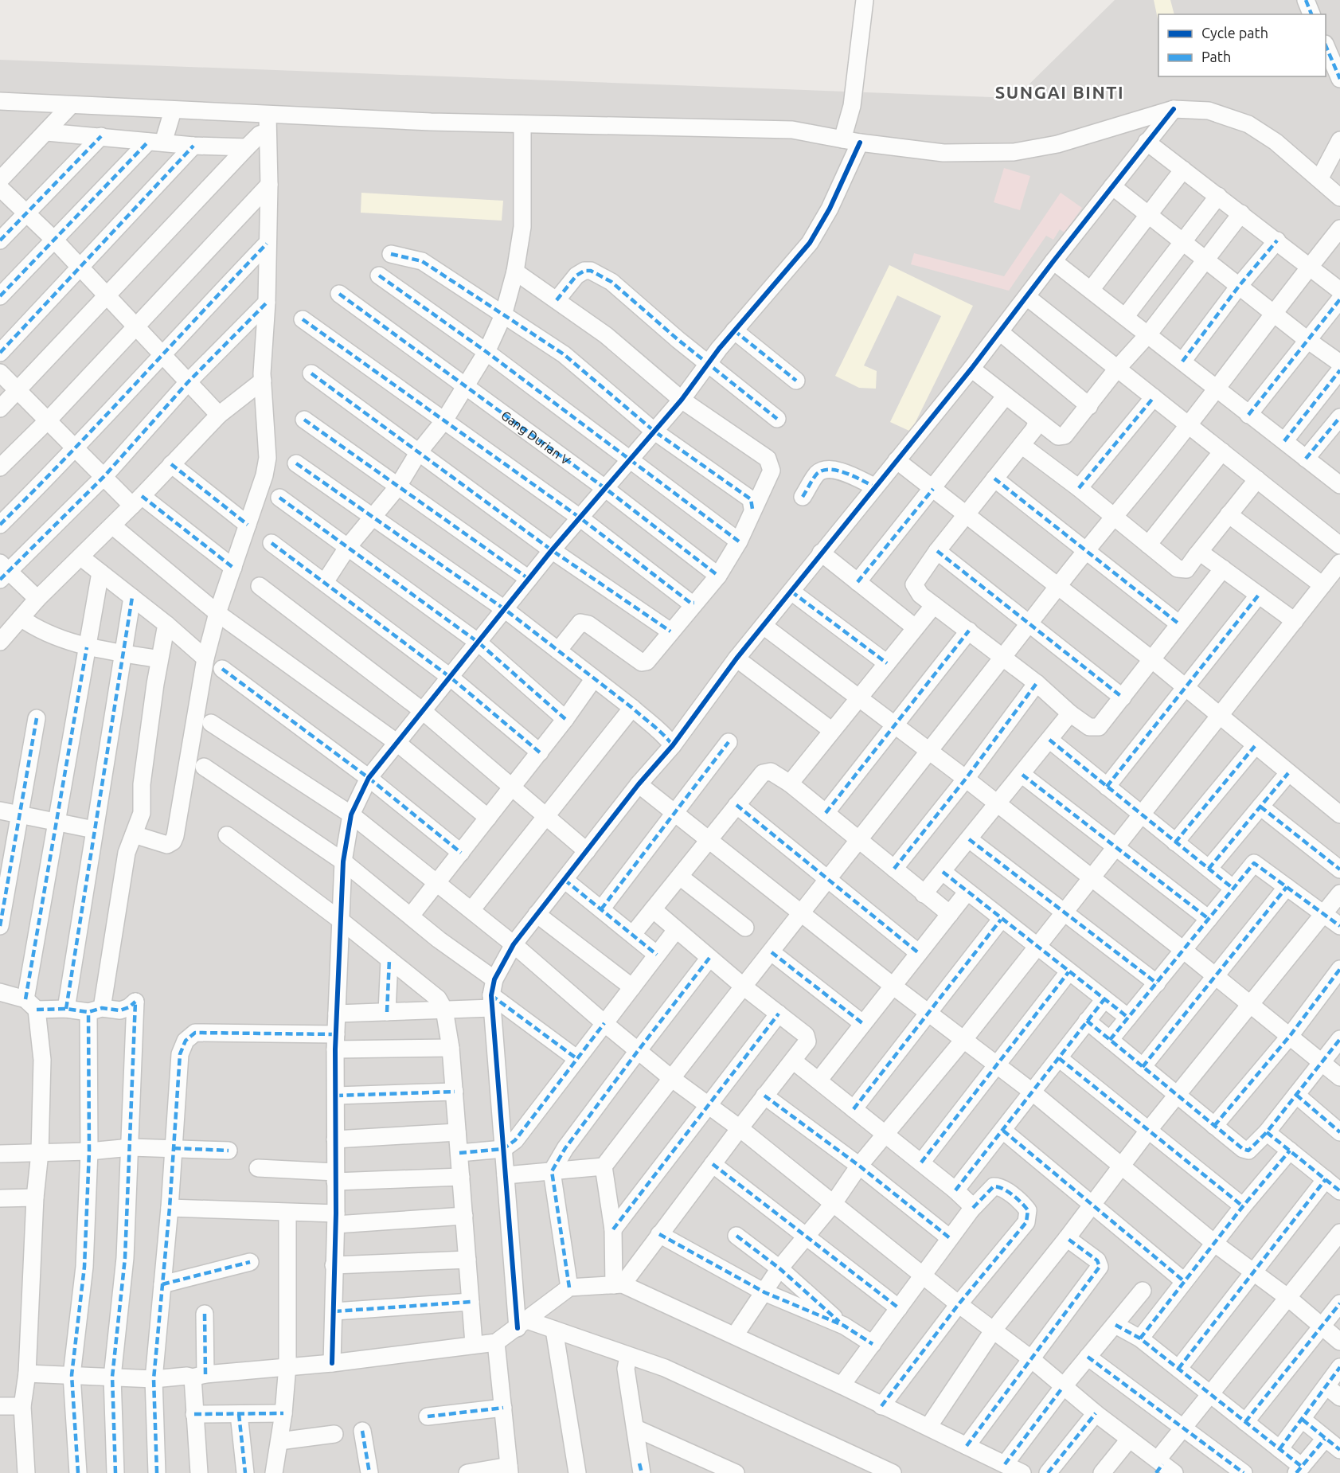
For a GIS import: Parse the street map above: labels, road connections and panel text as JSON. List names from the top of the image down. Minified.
{"streets":{"street":["Gang Durian V"]},"districts":["SUNGAI BINTI"],"legend":["Cycle path","Path"]}
